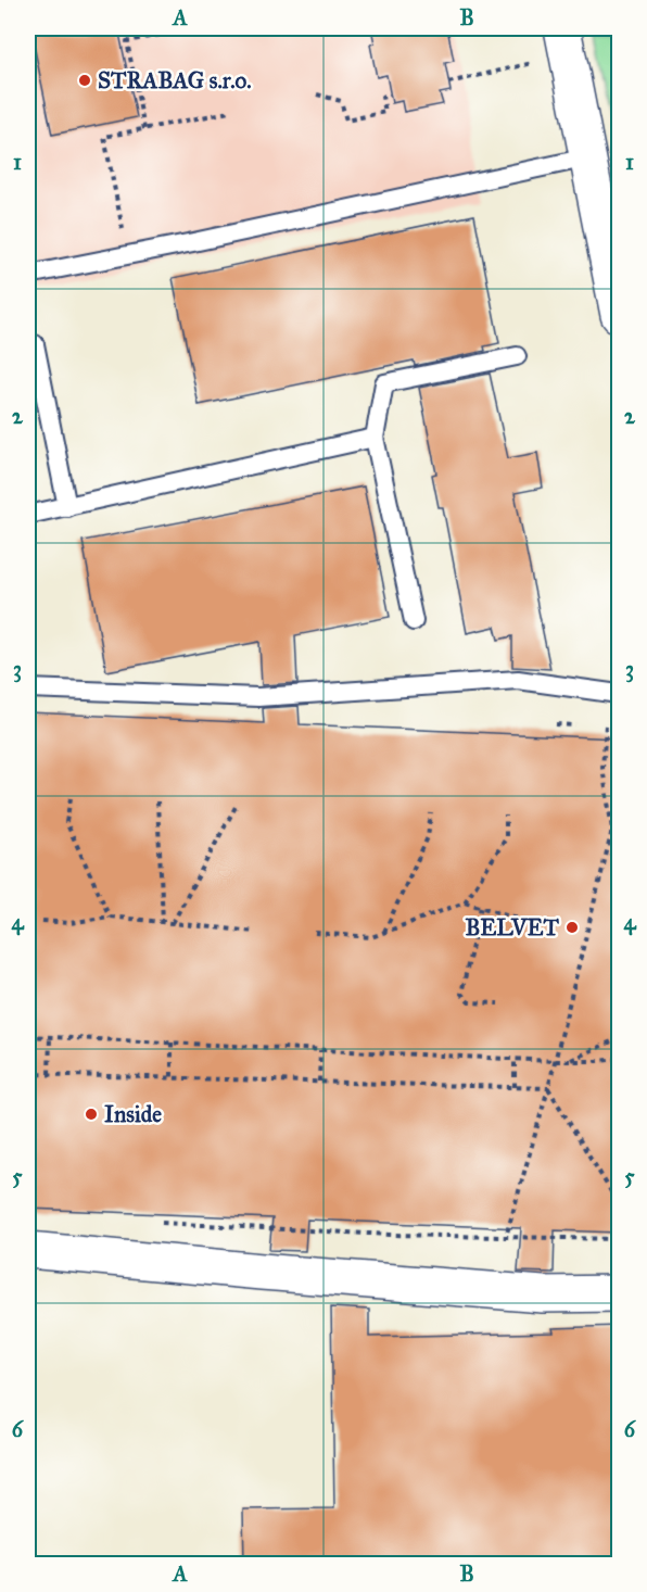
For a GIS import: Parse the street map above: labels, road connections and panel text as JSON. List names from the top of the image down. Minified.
{"places":["STRABAG s.r.o.","BELVET","Inside"],"grid":{"columns":["A","B"],"rows":["1","2","3","4","5","6"]}}
